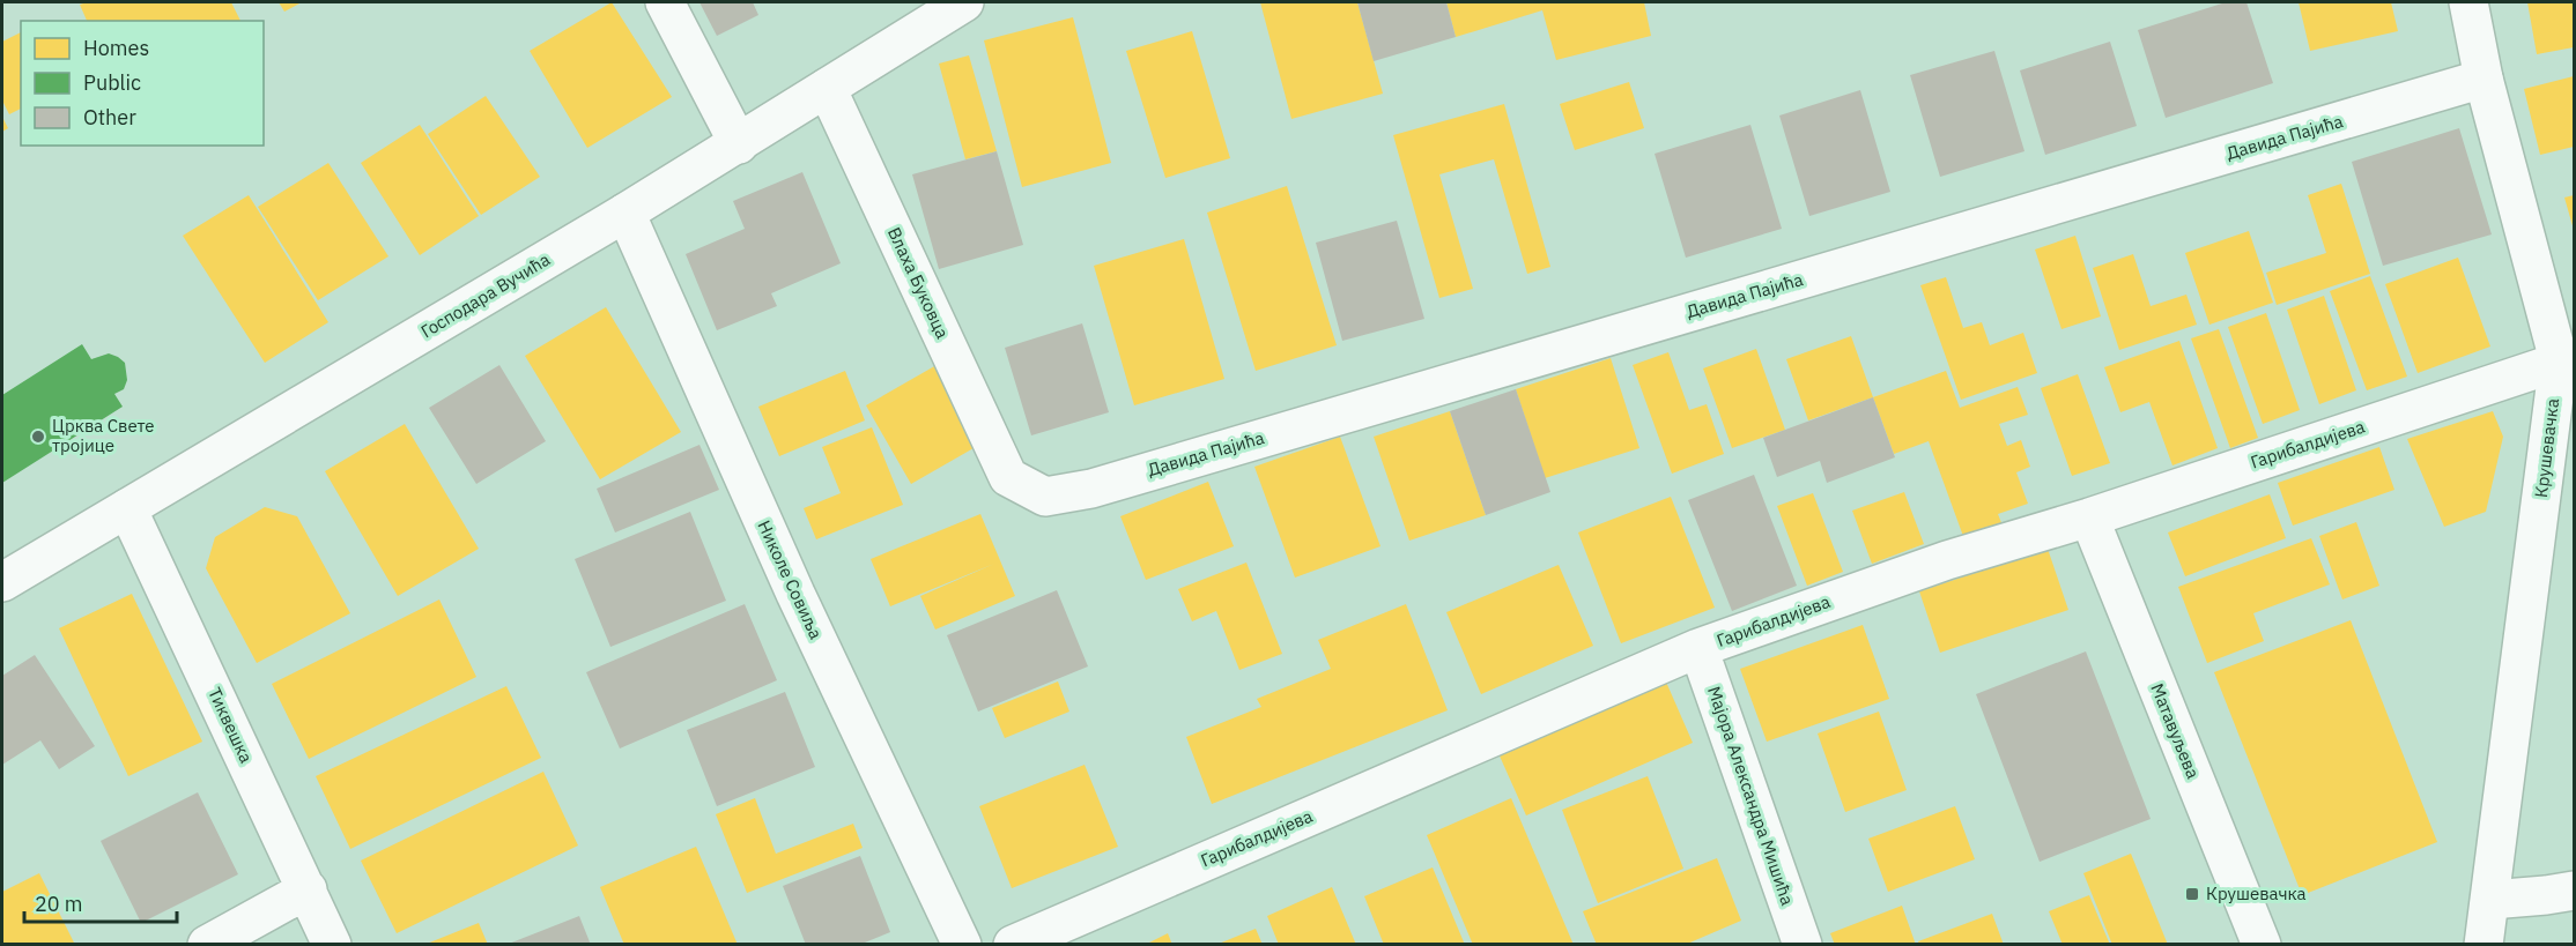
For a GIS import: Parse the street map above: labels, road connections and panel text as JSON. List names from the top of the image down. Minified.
{"streets":{"street":["Давида Пајића","Влаха Буковца","Господара Вучића","Гарибалдијева","Крушевачка","Николе Совиља","Тиквешка","Матавуљева","Мајора Александра Мишића"]},"crossings":[["Давида Пајића","Влаха Буковца"],["Давида Пајића","Крушевачка"],["Влаха Буковца","Господара Вучића"],["Господара Вучића","Николе Совиља"],["Господара Вучића","Тиквешка"],["Гарибалдијева","Крушевачка"],["Гарибалдијева","Матавуљева"],["Гарибалдијева","Мајора Александра Мишића"]],"places":{"other":["Црква Свете тројице"],"transit":["Крушевачка"]},"legend":["Homes","Public","Other"],"scale_bar":"20 m"}
